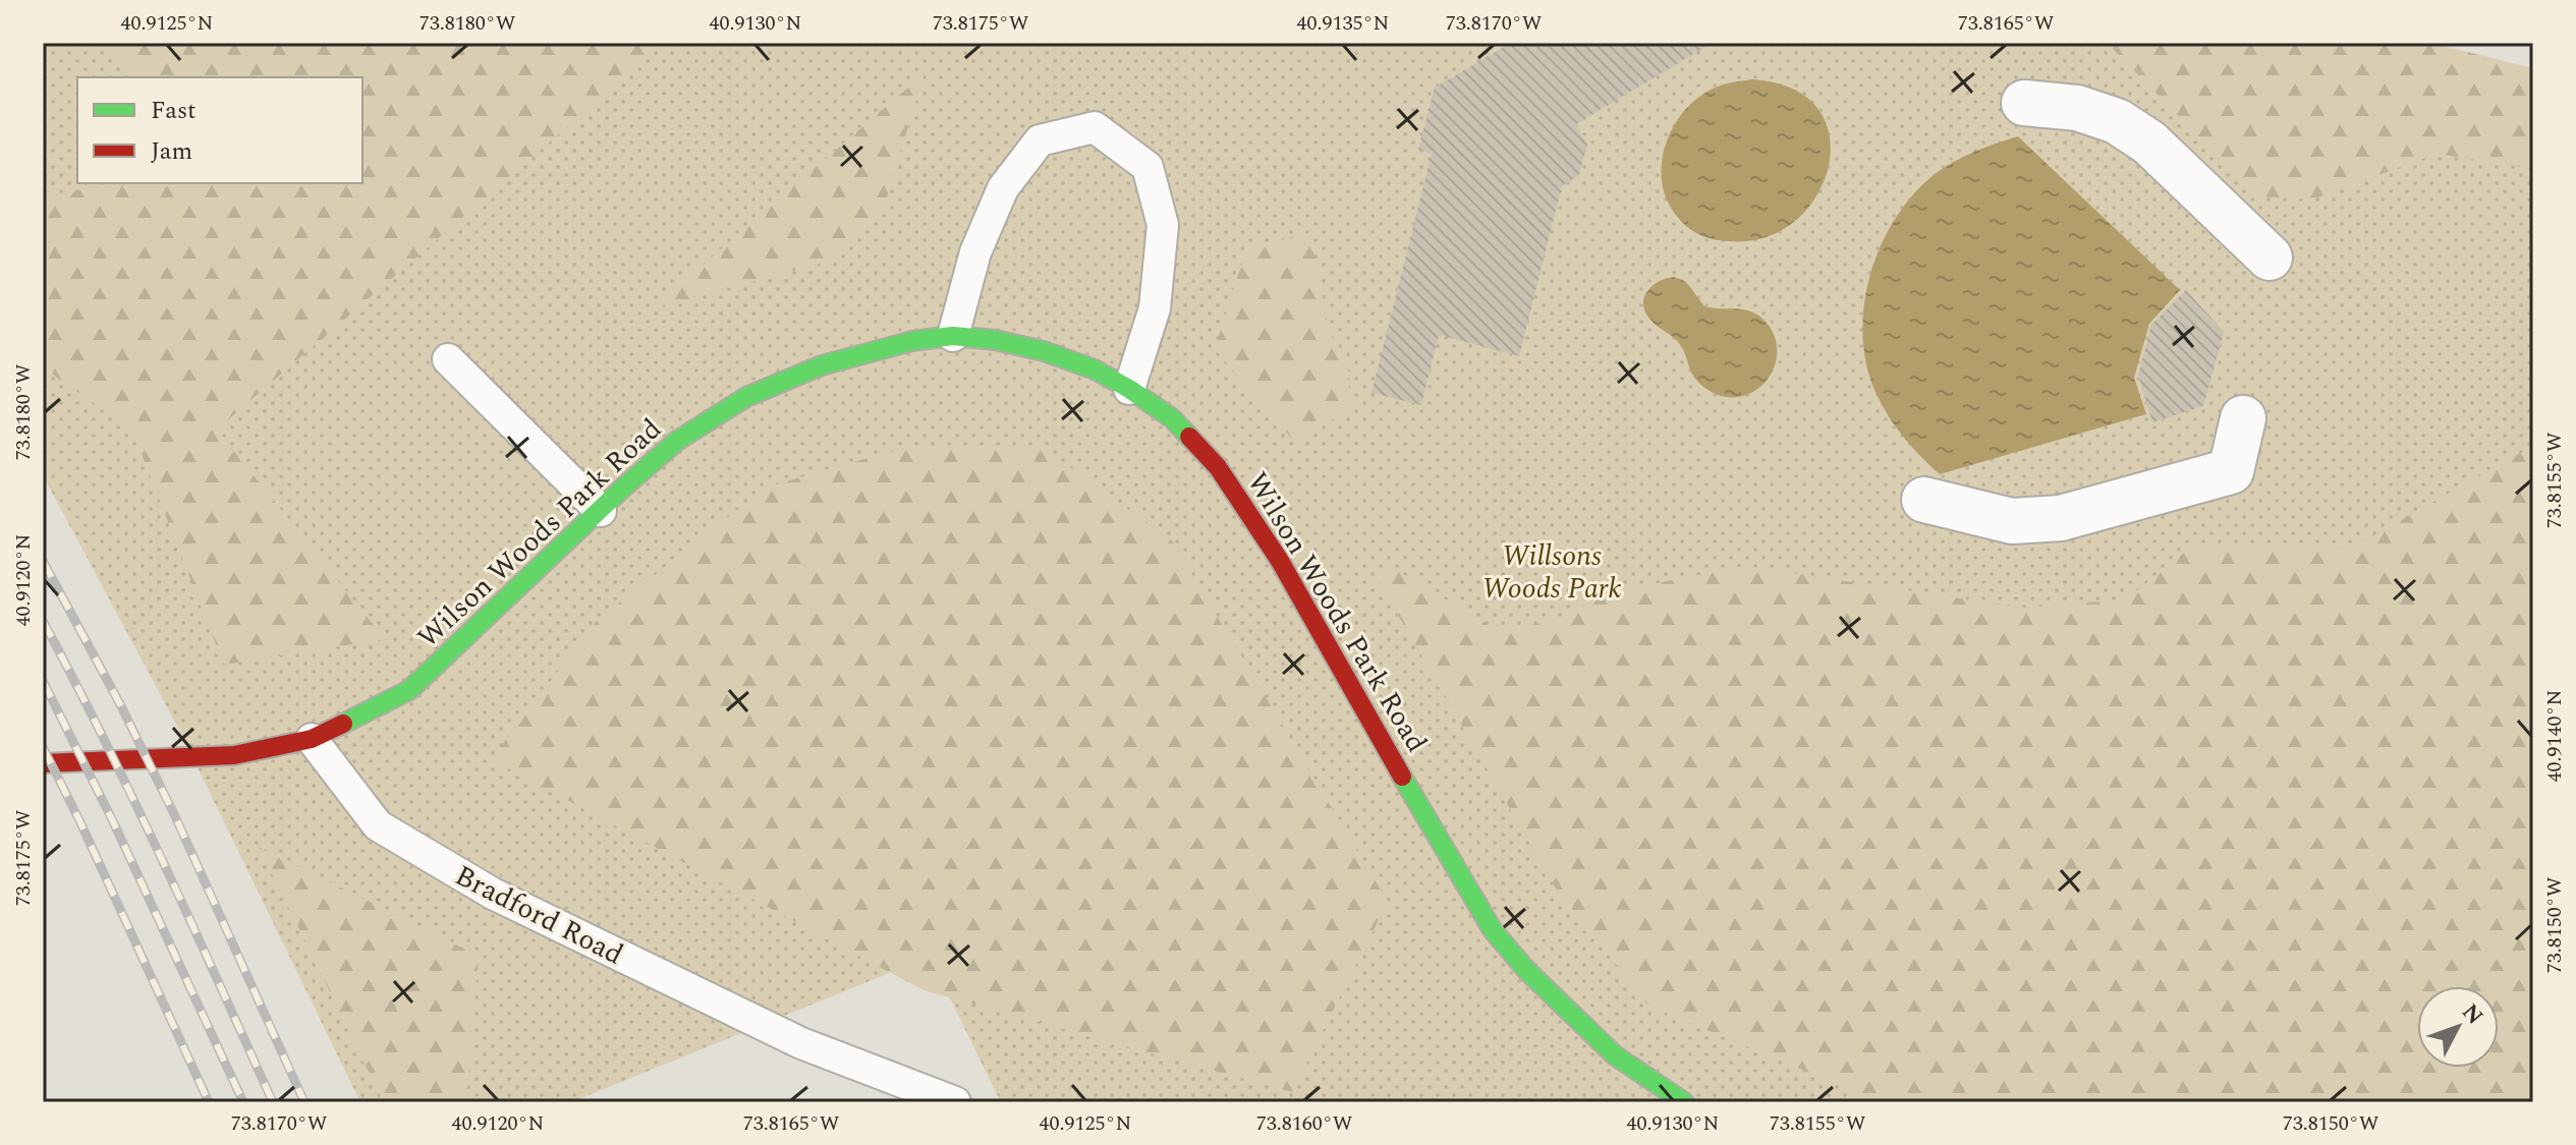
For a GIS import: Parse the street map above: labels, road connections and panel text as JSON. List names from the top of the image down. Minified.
{"streets":{"street":["Wilson Woods Park Road"],"lane":["Bradford Road"]},"crossings":[["Wilson Woods Park Road","Bradford Road"]],"parks":["Willsons Woods Park"],"legend":["Fast","Jam"],"north":"top right","coordinates":["40.9125°N","73.8180°W","40.9130°N","73.8175°W","40.9135°N","73.8170°W","73.8165°W","73.8155°W","40.9120°N","40.9140°N","73.8150°W","73.8160°W"]}
